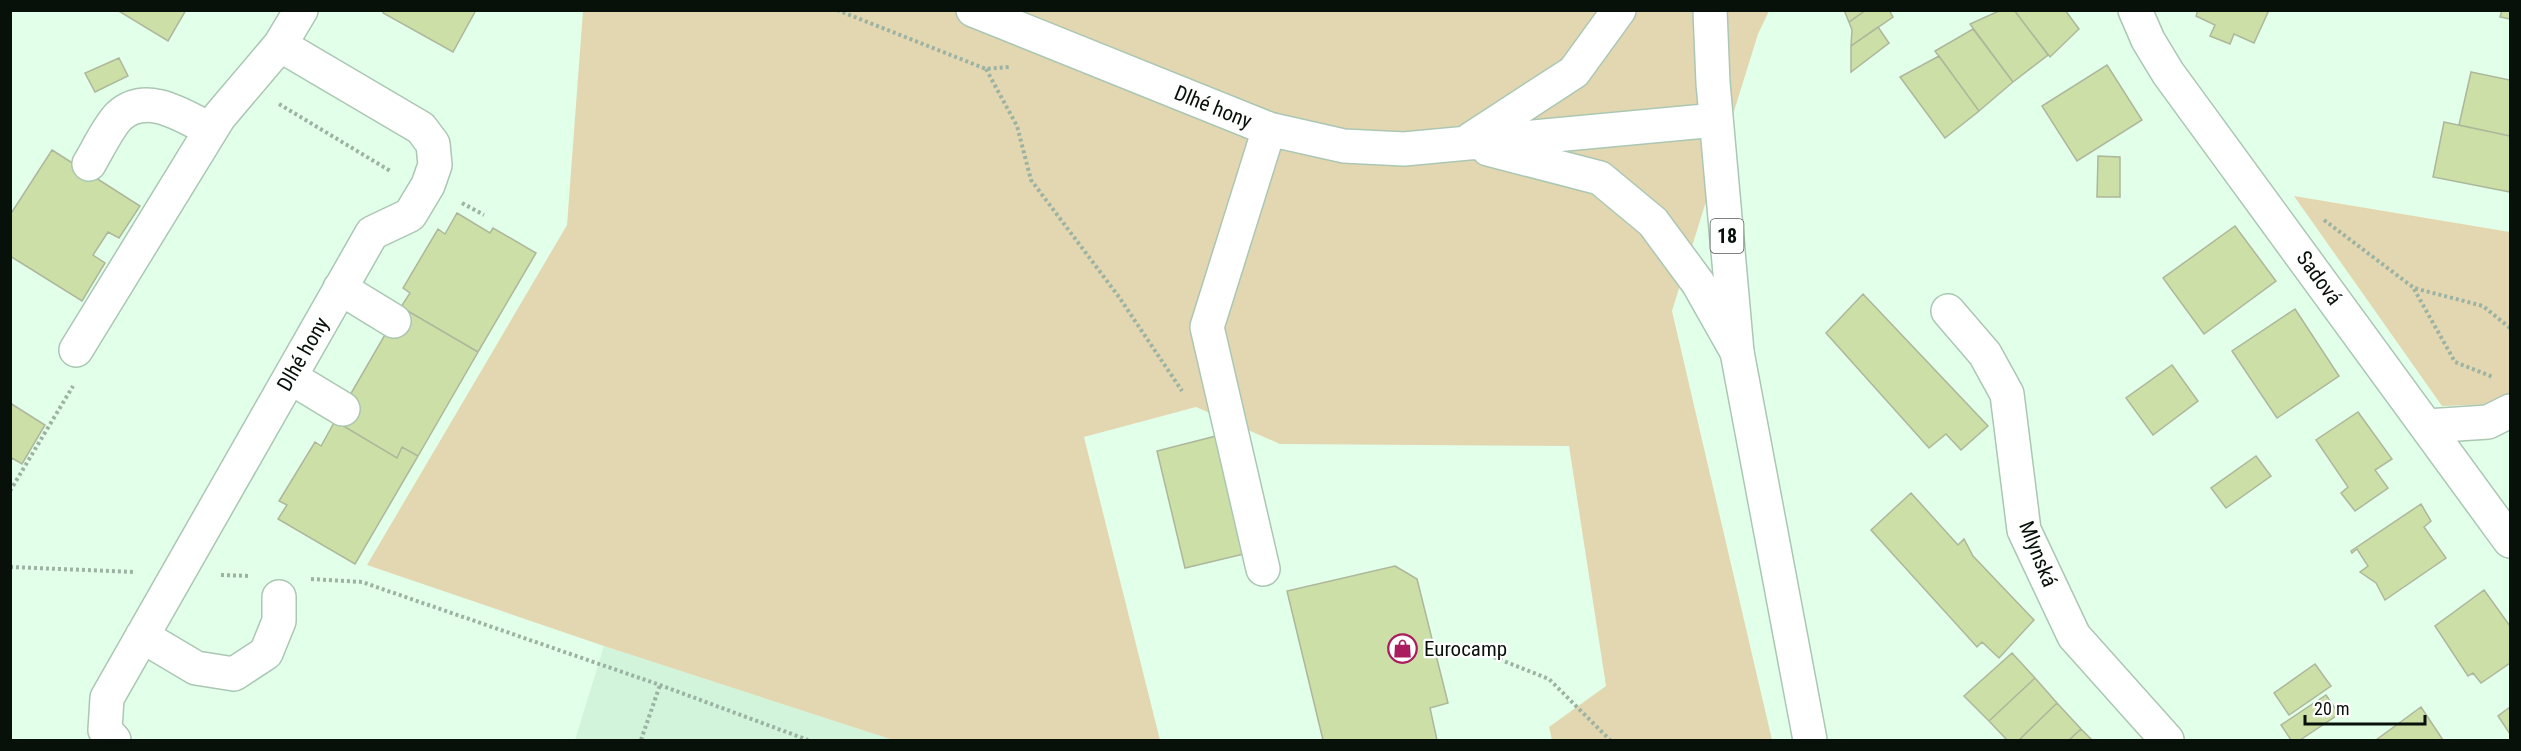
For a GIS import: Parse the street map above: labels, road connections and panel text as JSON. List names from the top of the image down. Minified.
{"streets":{"street":["Dlhé hony","18","Sadová","Mlynská"]},"crossings":[["Dlhé hony","18"]],"places":{"shop":["Eurocamp"]},"scale_bar":"20 m"}
